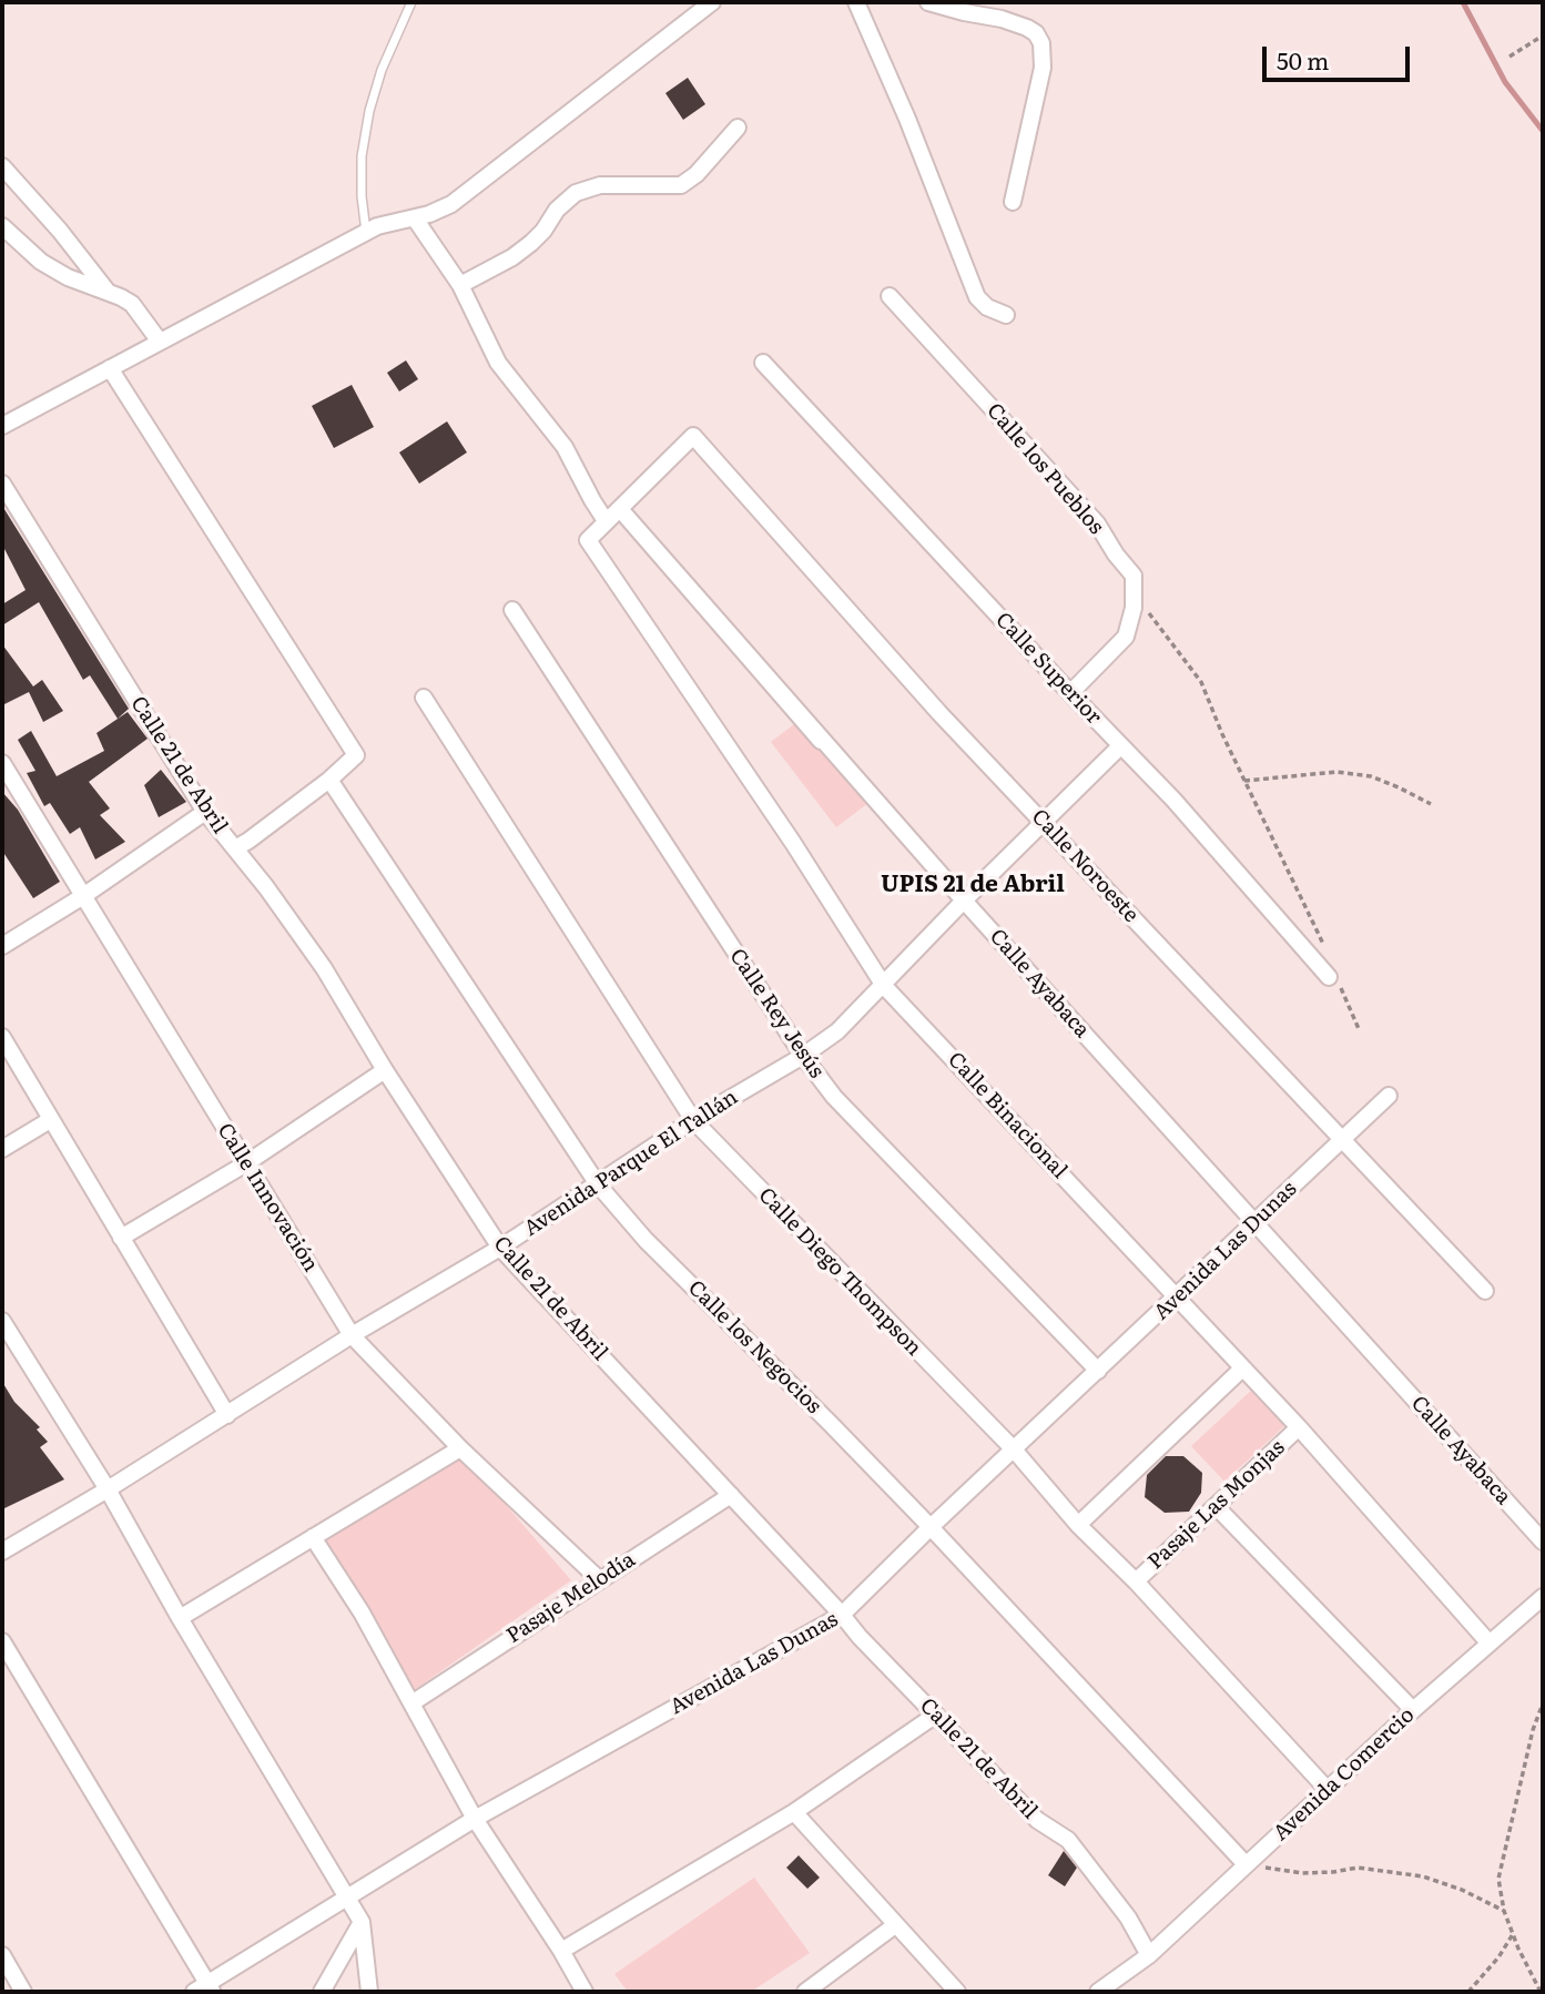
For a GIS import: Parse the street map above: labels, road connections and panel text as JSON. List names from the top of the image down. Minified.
{"streets":{"street":["Calle los Pueblos","Calle Superior","Calle 21 de Abril","Calle Noroeste","Calle Ayabaca","Calle Rey Jesús","Calle Binacional","Avenida Parque El Tallán","Calle Innovación","Avenida Las Dunas","Calle Diego Thompson","Calle los Negocios","Pasaje Las Monjas","Pasaje Melodía","Avenida Comercio"]},"crossings":[["Calle Superior","Avenida Parque El Tallán"],["Calle 21 de Abril","Avenida Parque El Tallán"],["Calle 21 de Abril","Avenida Las Dunas"],["Calle 21 de Abril","Pasaje Melodía"],["Calle 21 de Abril","Avenida Comercio"],["Calle Noroeste","Calle Ayabaca"],["Calle Noroeste","Calle Binacional"],["Calle Noroeste","Avenida Parque El Tallán"],["Calle Noroeste","Avenida Las Dunas"],["Calle Ayabaca","Calle Binacional"],["Calle Ayabaca","Avenida Parque El Tallán"],["Calle Ayabaca","Avenida Las Dunas"],["Calle Rey Jesús","Avenida Parque El Tallán"],["Calle Rey Jesús","Avenida Las Dunas"],["Calle Binacional","Avenida Parque El Tallán"],["Calle Binacional","Avenida Las Dunas"],["Calle Binacional","Pasaje Las Monjas"],["Calle Binacional","Avenida Comercio"],["Avenida Parque El Tallán","Calle Innovación"],["Avenida Parque El Tallán","Calle Diego Thompson"],["Avenida Parque El Tallán","Calle los Negocios"],["Calle Innovación","Pasaje Melodía"],["Avenida Las Dunas","Calle Diego Thompson"],["Avenida Las Dunas","Calle los Negocios"],["Calle Diego Thompson","Pasaje Las Monjas"],["Calle Diego Thompson","Avenida Comercio"],["Calle los Negocios","Avenida Comercio"]],"districts":["UPIS 21 de Abril"],"scale_bar":"50 m"}
